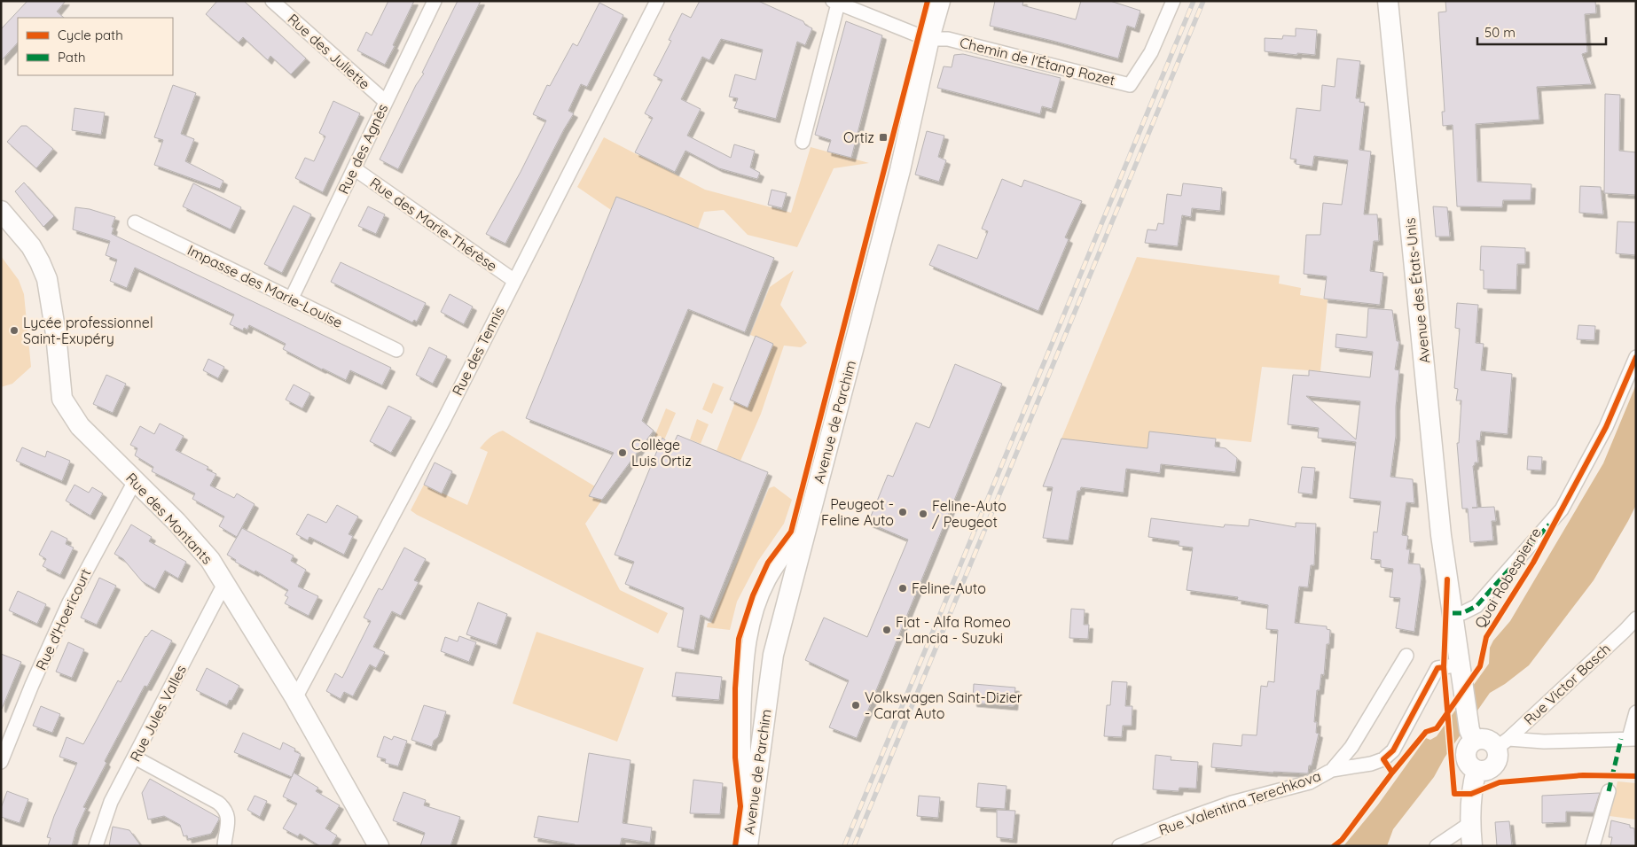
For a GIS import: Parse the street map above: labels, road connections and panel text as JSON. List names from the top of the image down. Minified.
{"streets":{"street":["Rue des Juliette","Chemin de l'Étang Rozet","Rue des Agnès","Rue des Marie-Thérèse","Impasse des Marie-Louise","Avenue des États-Unis","Rue des Tennis","Avenue de Parchim","Rue des Montants","Rue d'Hoericourt","Rue Victor Basch","Rue Jules Valles","Rue Valentina Terechkova"],"cycle path":["Quai Robespierre"]},"crossings":[["Rue des Juliette","Rue des Agnès"],["Chemin de l'Étang Rozet","Avenue de Parchim"],["Rue des Agnès","Rue des Marie-Thérèse"],["Rue des Agnès","Impasse des Marie-Louise"],["Rue des Marie-Thérèse","Rue des Tennis"],["Avenue des États-Unis","Rue Victor Basch"],["Rue des Tennis","Rue des Montants"],["Rue des Montants","Rue d'Hoericourt"],["Rue des Montants","Rue Jules Valles"]],"places":{"transit":["Ortiz"],"other":["Lycée professionnel Saint-Exupéry","Collège Luis Ortiz","Peugeot - Feline Auto","Feline-Auto / Peugeot","Feline-Auto","Fiat - Alfa Romeo - Lancia - Suzuki","Volkswagen Saint-Dizier - Carat Auto"]},"legend":["Cycle path","Path"],"scale_bar":"50 m"}
